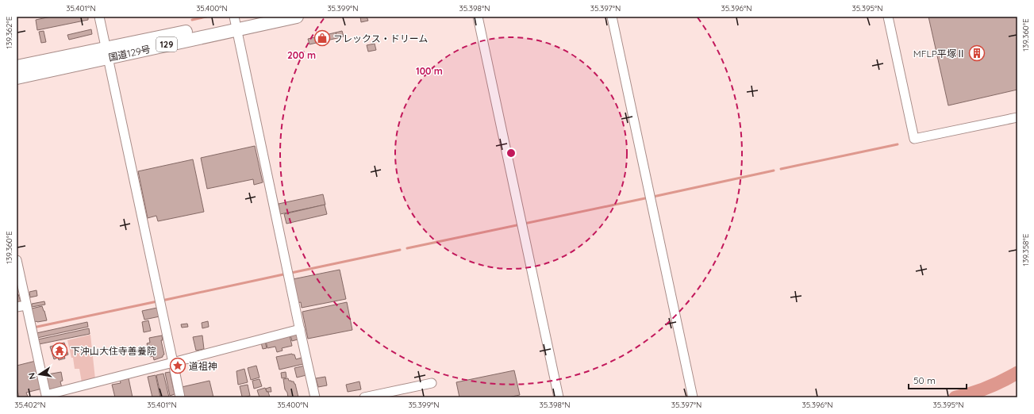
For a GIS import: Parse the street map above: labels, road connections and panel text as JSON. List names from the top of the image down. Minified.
{"streets":{"highway":["129","国道129号"]},"crossings":[["129","国道129号"]],"places":{"shop":["フレックス・ドリーム"],"building":["MFLP平塚Ⅱ"],"temple":["下沖山大住寺善養院"],"place":["道祖神"]},"scale_bar":"50 m","north":"left","coordinates":["35.401°N","35.400°N","35.399°N","35.398°N","35.397°N","35.396°N","35.395°N","139.362°E","139.360°E","139.358°E","35.402°N"],"rings":["200 m","100 m"]}
